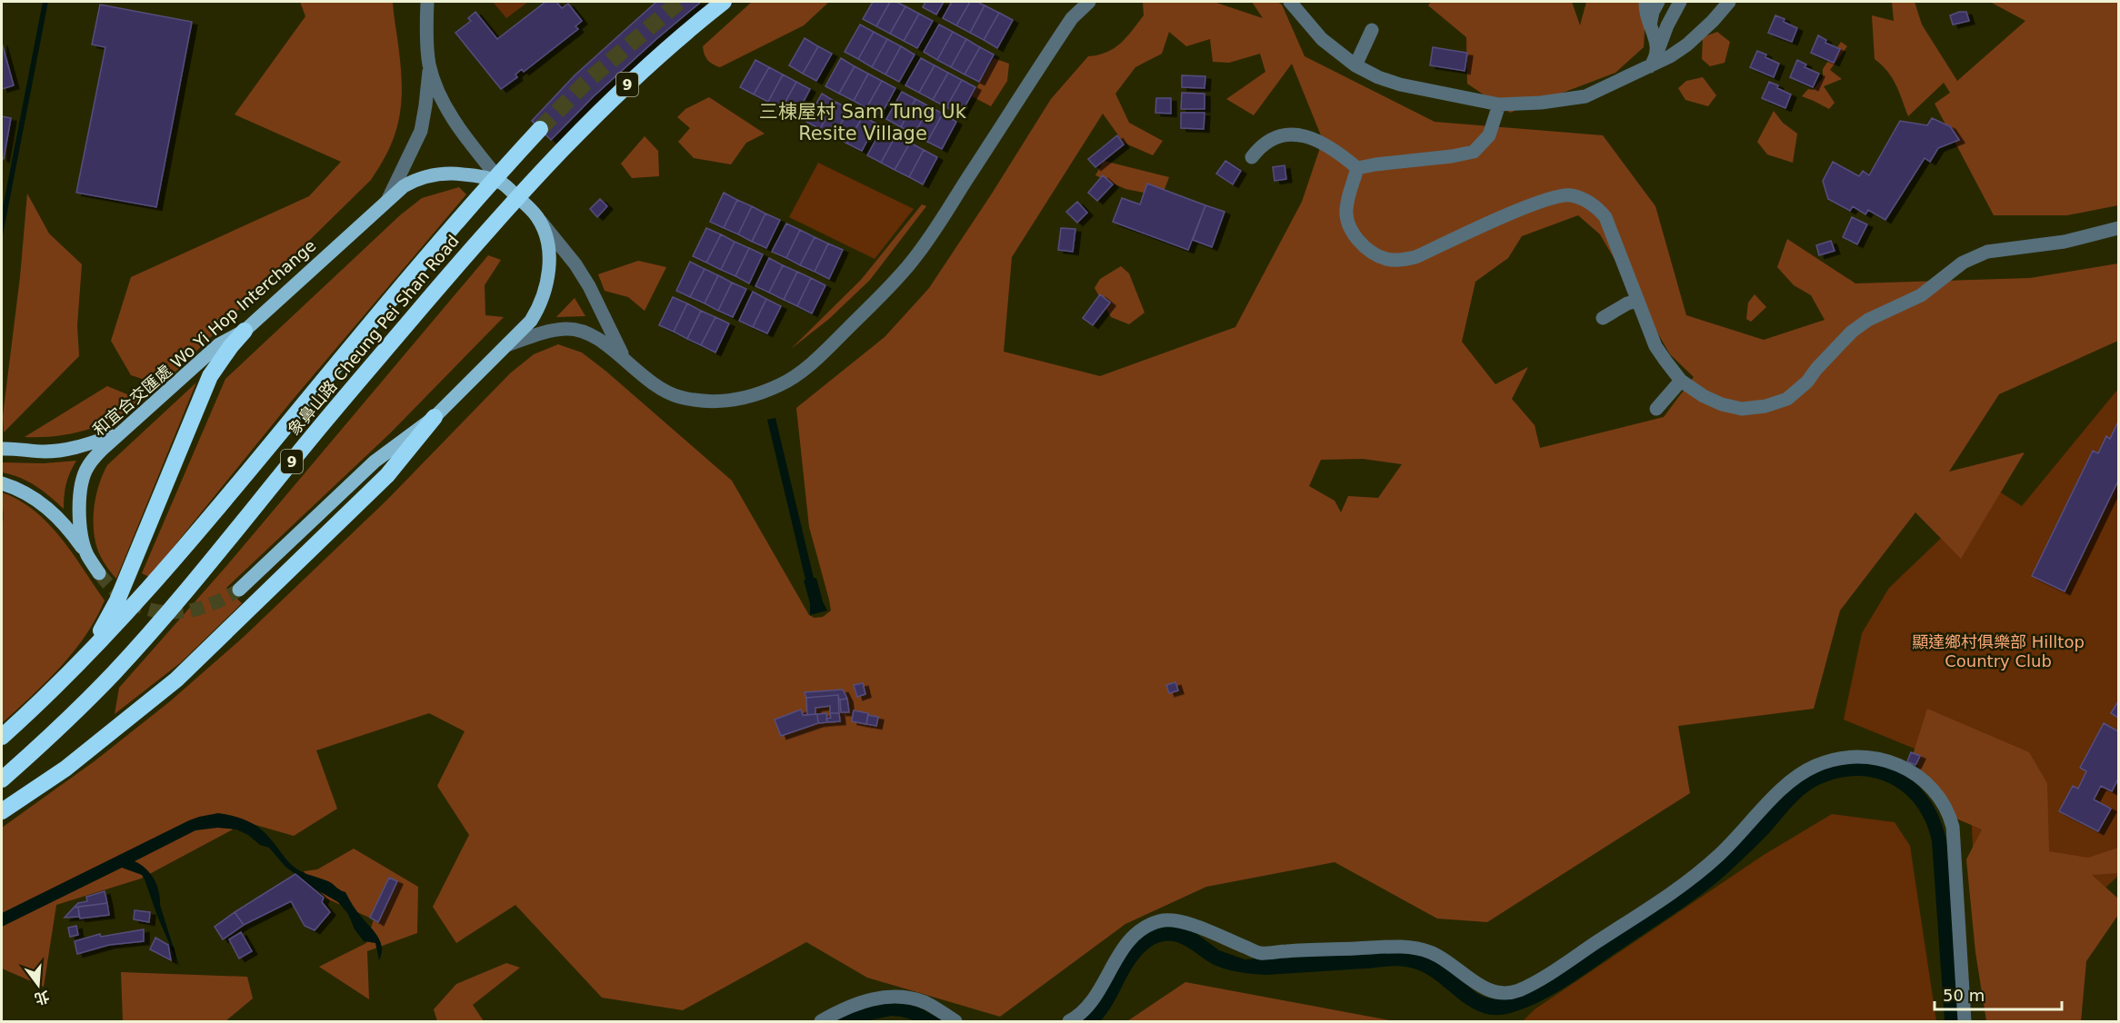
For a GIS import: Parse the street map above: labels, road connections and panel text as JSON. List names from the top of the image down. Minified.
{"streets":{"highway":["9","象鼻山路 Cheung Pei Shan Road"],"main road":["和宜合交匯處 Wo Yi Hop Interchange"]},"districts":["三棟屋村 Sam Tung Uk Resite Village"],"parks":["顯達鄉村俱樂部 Hilltop Country Club"],"scale_bar":"50 m","north":"bottom"}
